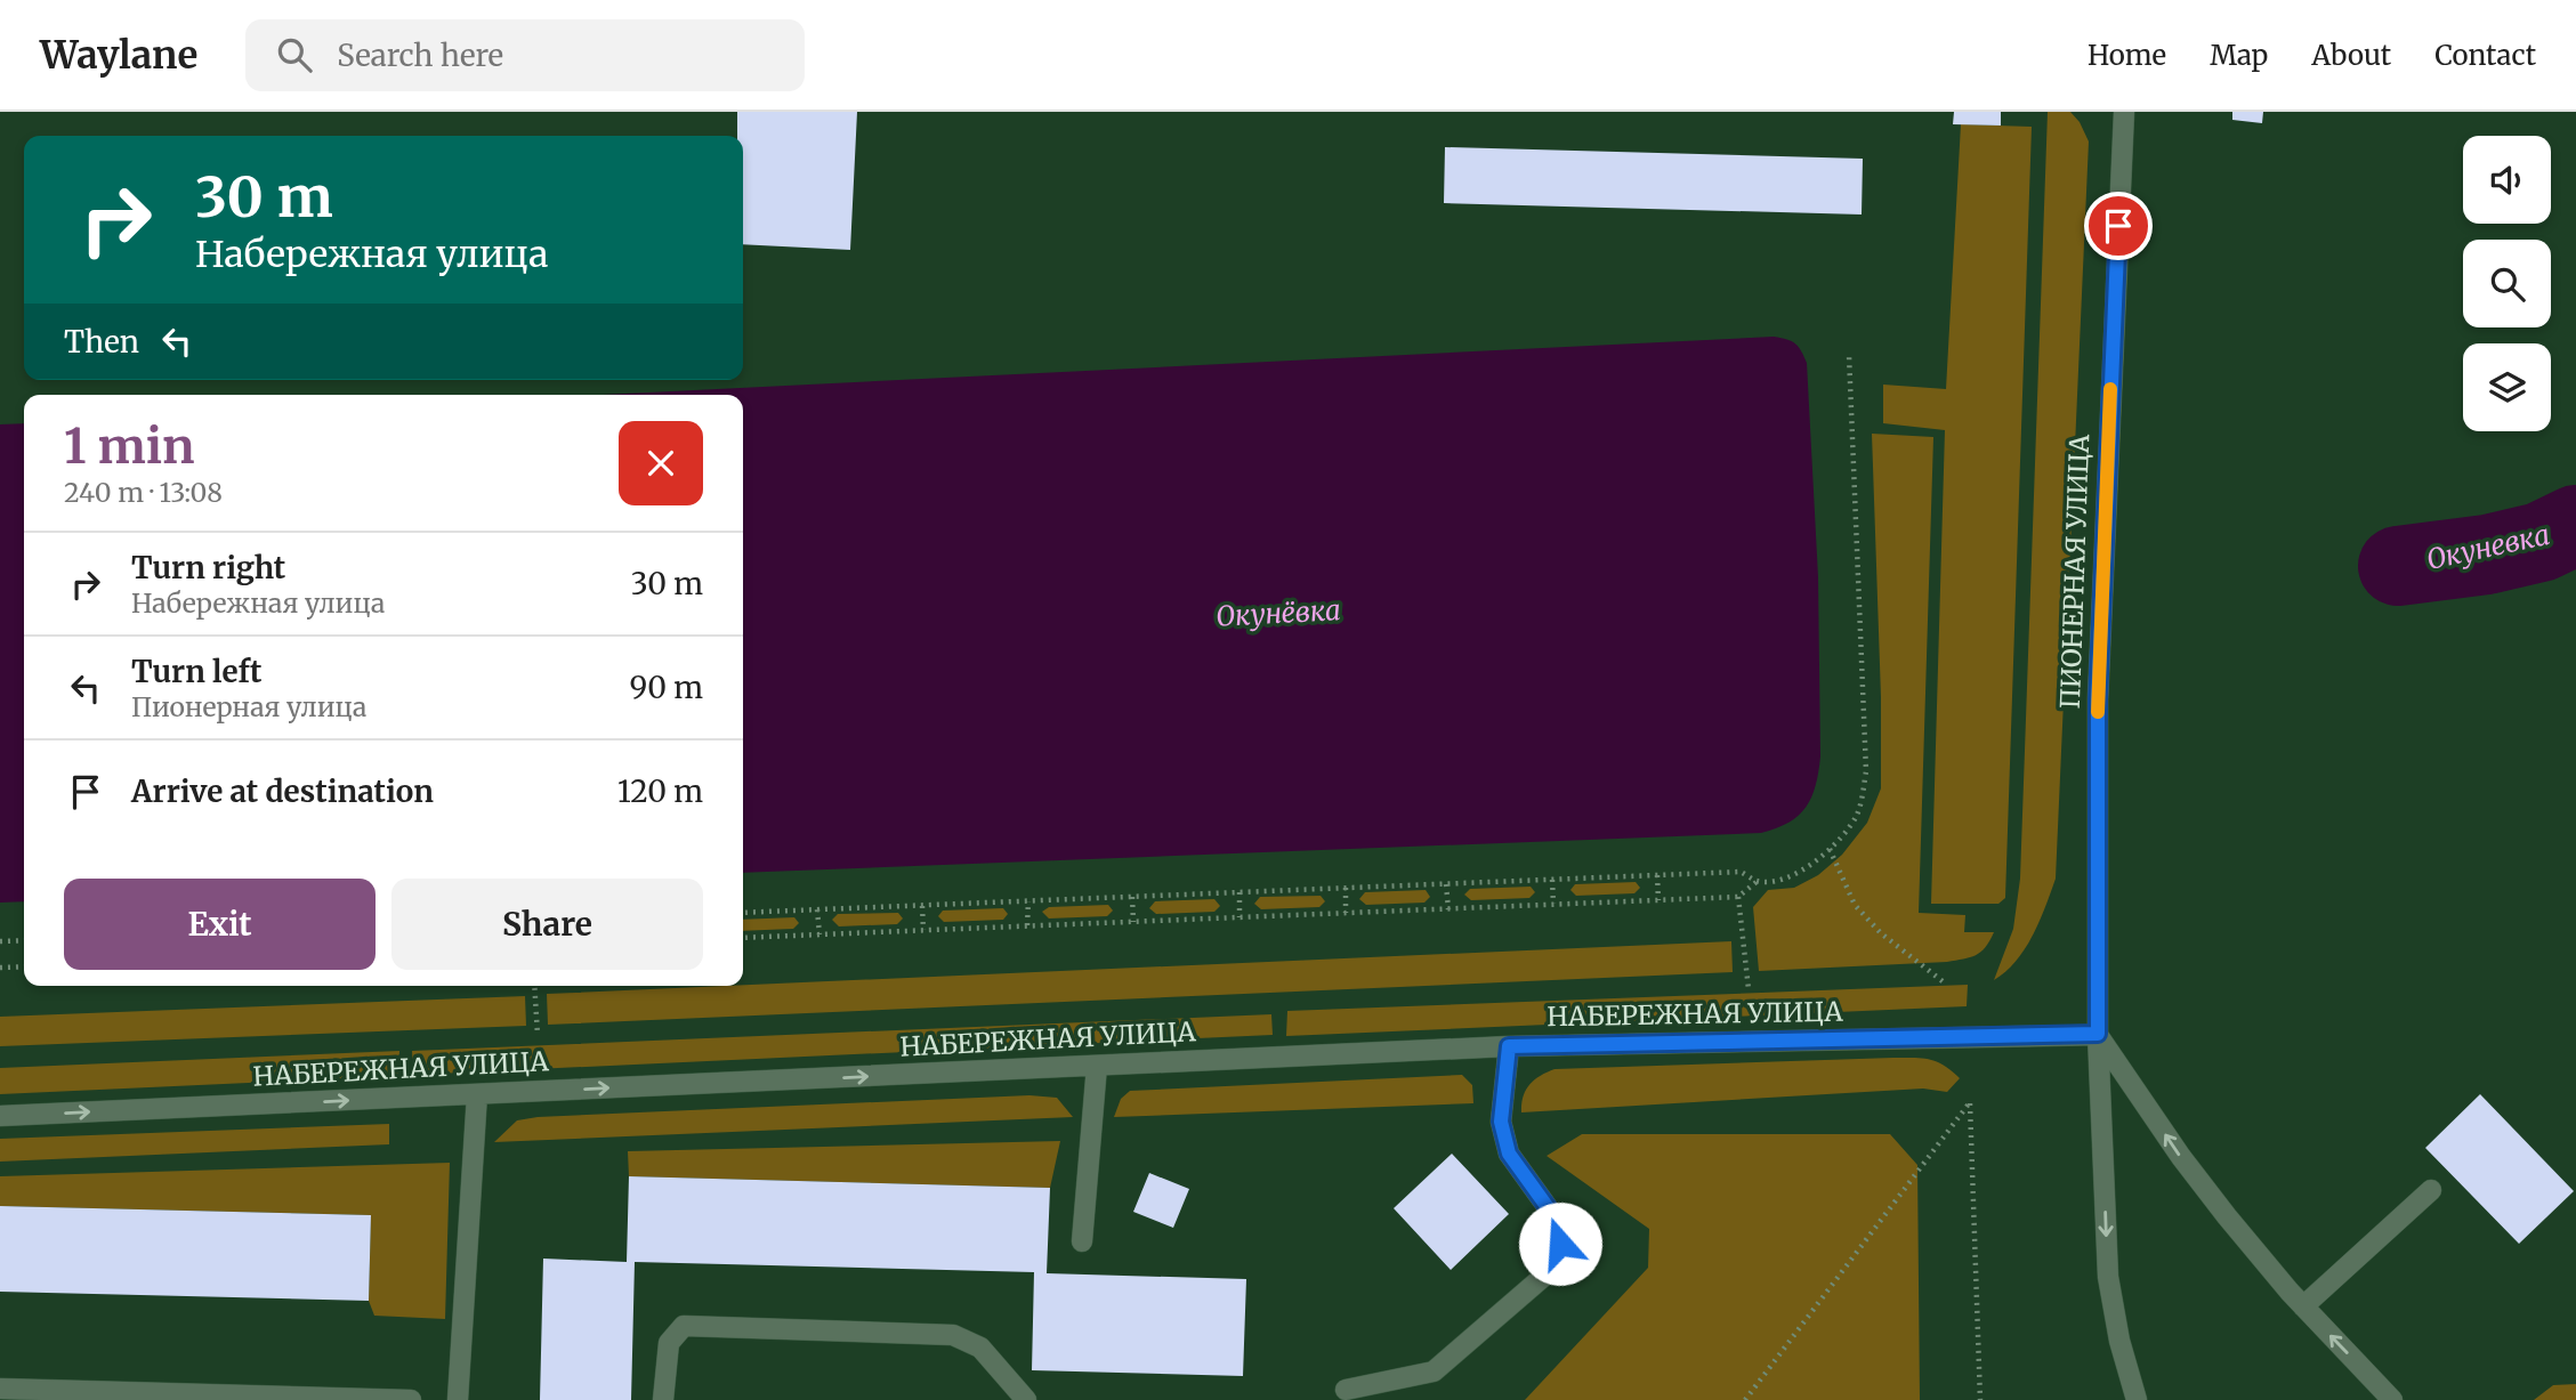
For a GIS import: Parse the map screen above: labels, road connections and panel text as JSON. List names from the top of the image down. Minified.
{"streets":{"street":["ПИОНЕРНАЯ УЛИЦА","НАБЕРЕЖНАЯ УЛИЦА"]},"crossings":[["ПИОНЕРНАЯ УЛИЦА","НАБЕРЕЖНАЯ УЛИЦА"]],"one_way":["НАБЕРЕЖНАЯ УЛИЦА"],"water":["Окуневка","Окунёвка"],"page":{"header":"Waylane","search":"Search here","nav":["Home","Map","About","Contact"],"turn":["30 m","Набережная улица"],"then":"Then","heading":["1 min","240 m · 13:08"],"list":[{"name":"Turn right","note":"Набережная улица","value":"30 m"},{"name":"Turn left","note":"Пионерная улица","value":"90 m"},{"name":"Arrive at destination","value":"120 m"}],"buttons":["Exit","Share"]}}
